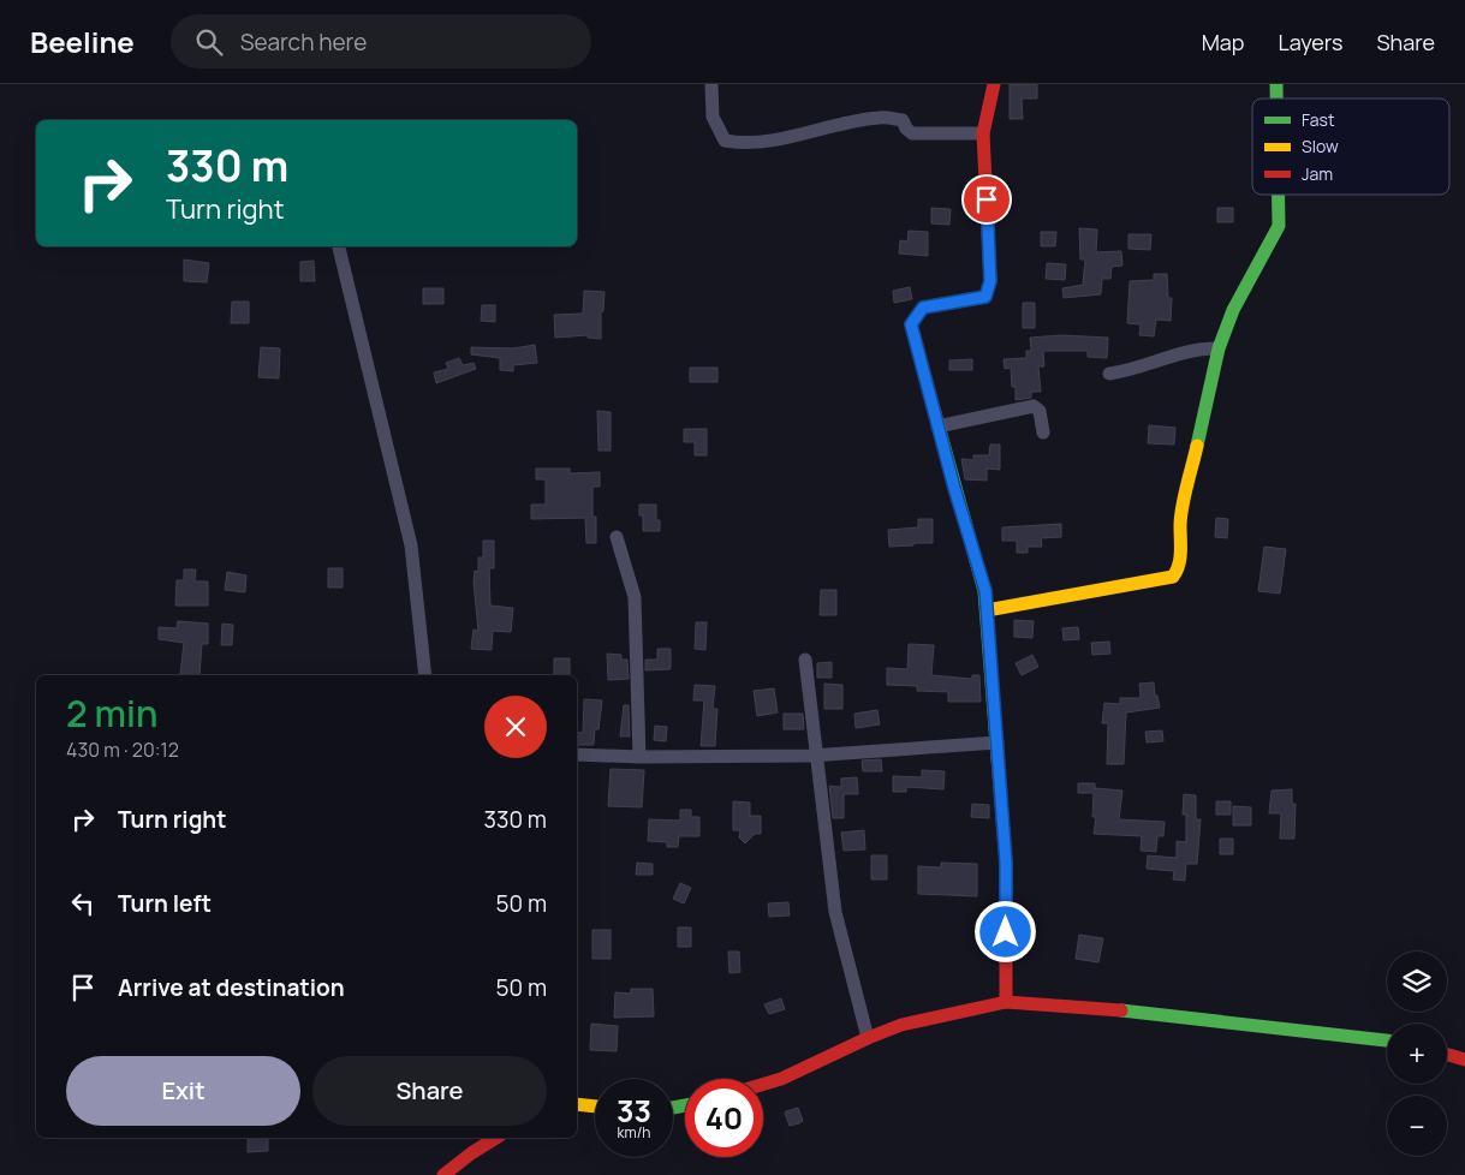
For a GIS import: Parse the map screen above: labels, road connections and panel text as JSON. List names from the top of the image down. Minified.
{"legend":["Fast","Slow","Jam"],"page":{"header":"Beeline","search":"Search here","nav":["Map","Layers","Share"],"turn":["330 m","Turn right"],"heading":["2 min","430 m · 20:12"],"list":[{"name":"Turn right","value":"330 m"},{"name":"Turn left","value":"50 m"},{"name":"Arrive at destination","value":"50 m"}],"map_buttons":["+","−"],"buttons":["Exit","Share"],"speed":"33 km/h","limit":"40"}}
